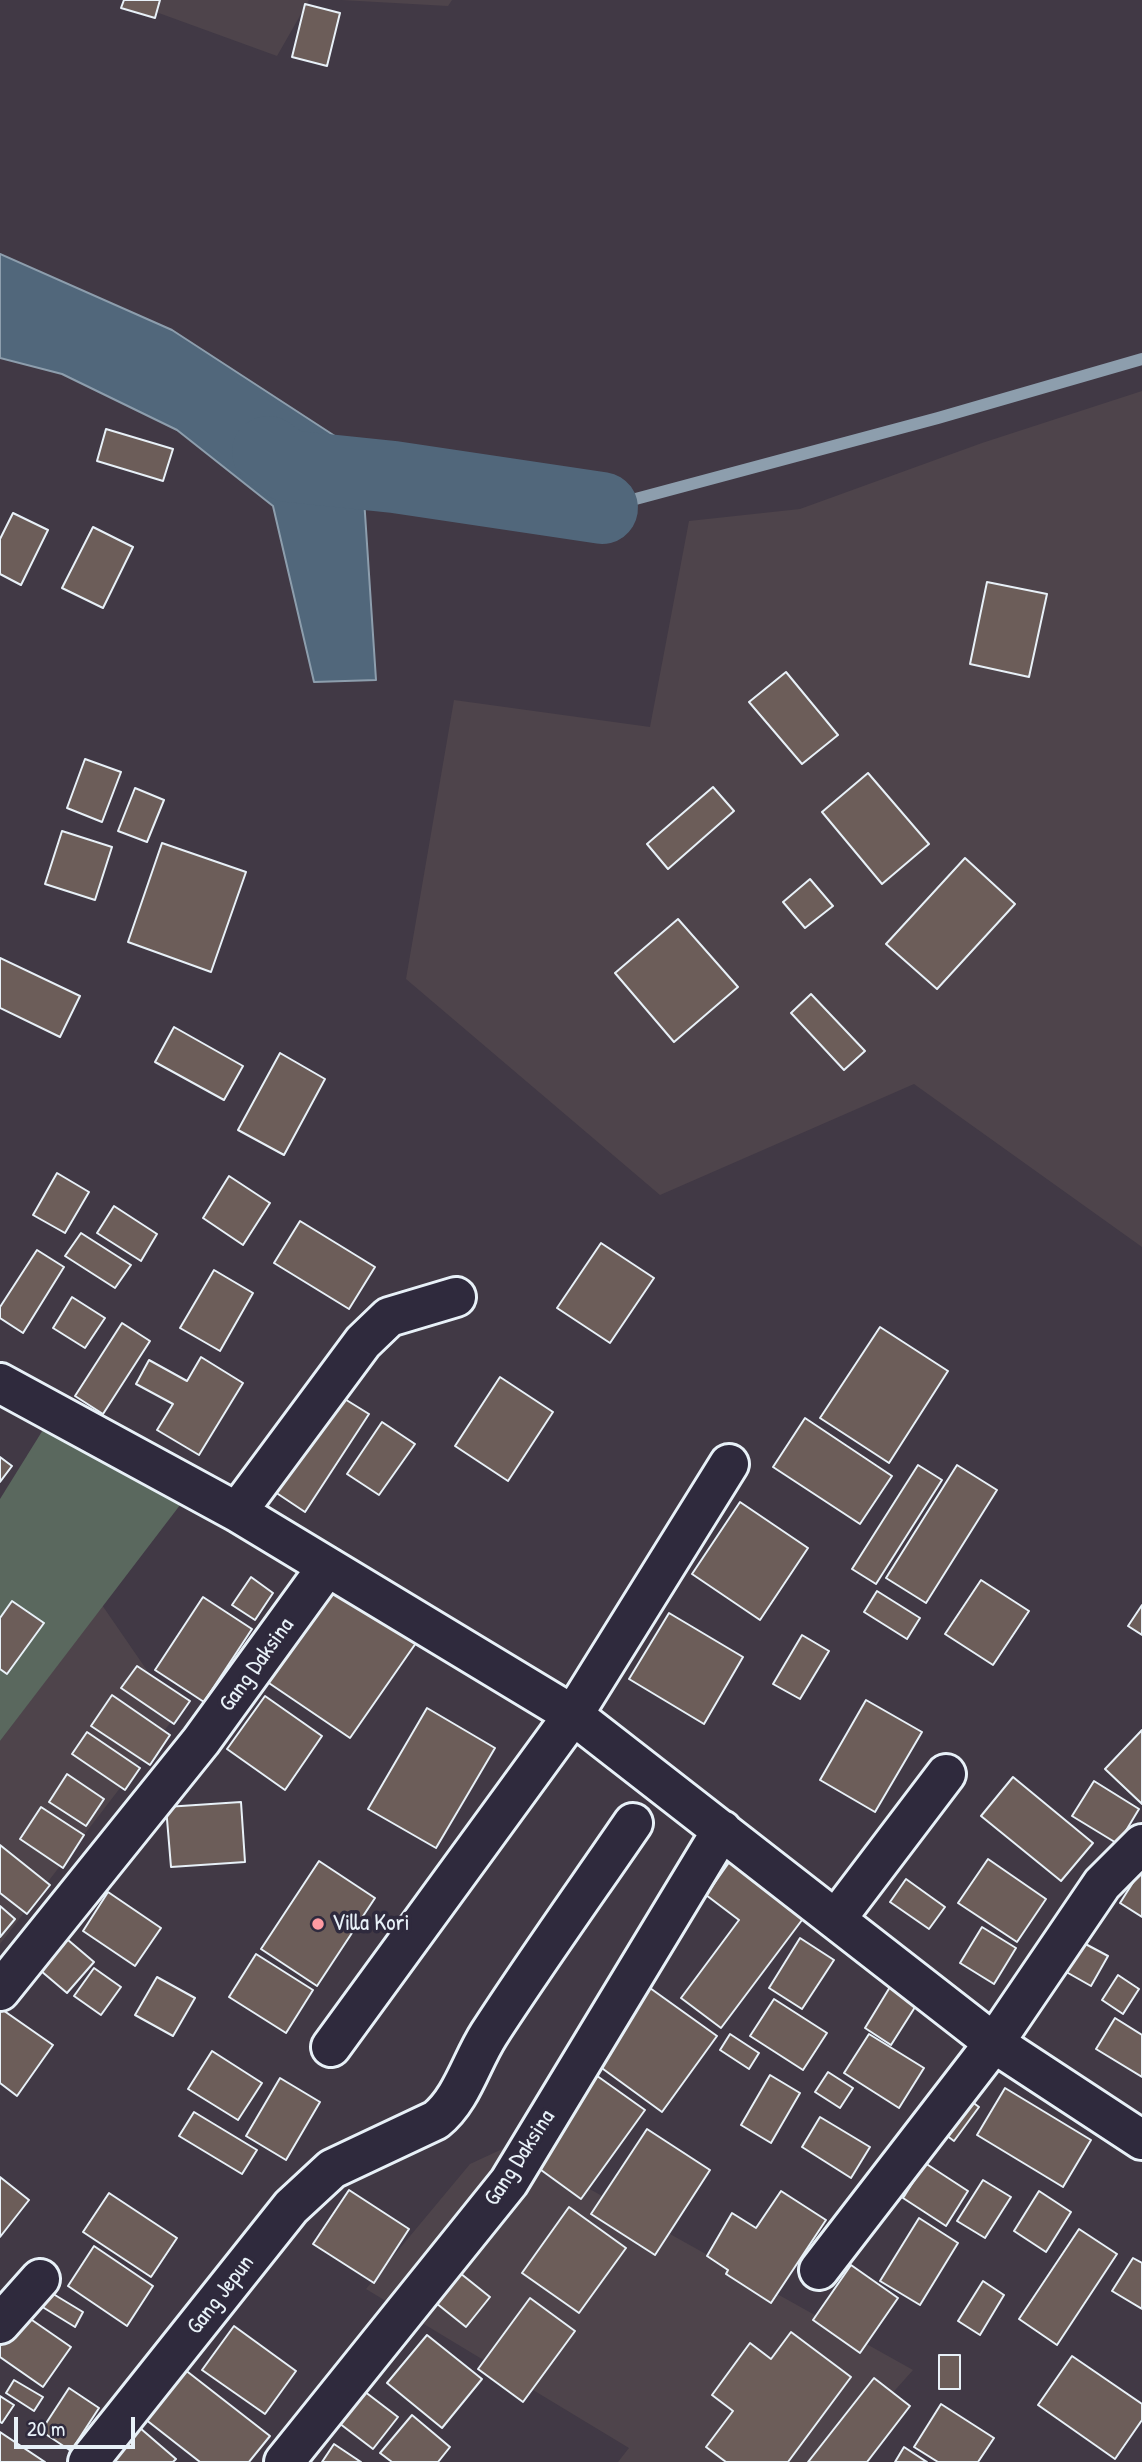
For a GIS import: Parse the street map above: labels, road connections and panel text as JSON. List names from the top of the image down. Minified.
{"streets":{"street":["Gang Daksina","Gang Jepun"]},"places":["Villa Kori"],"scale_bar":"20 m"}
